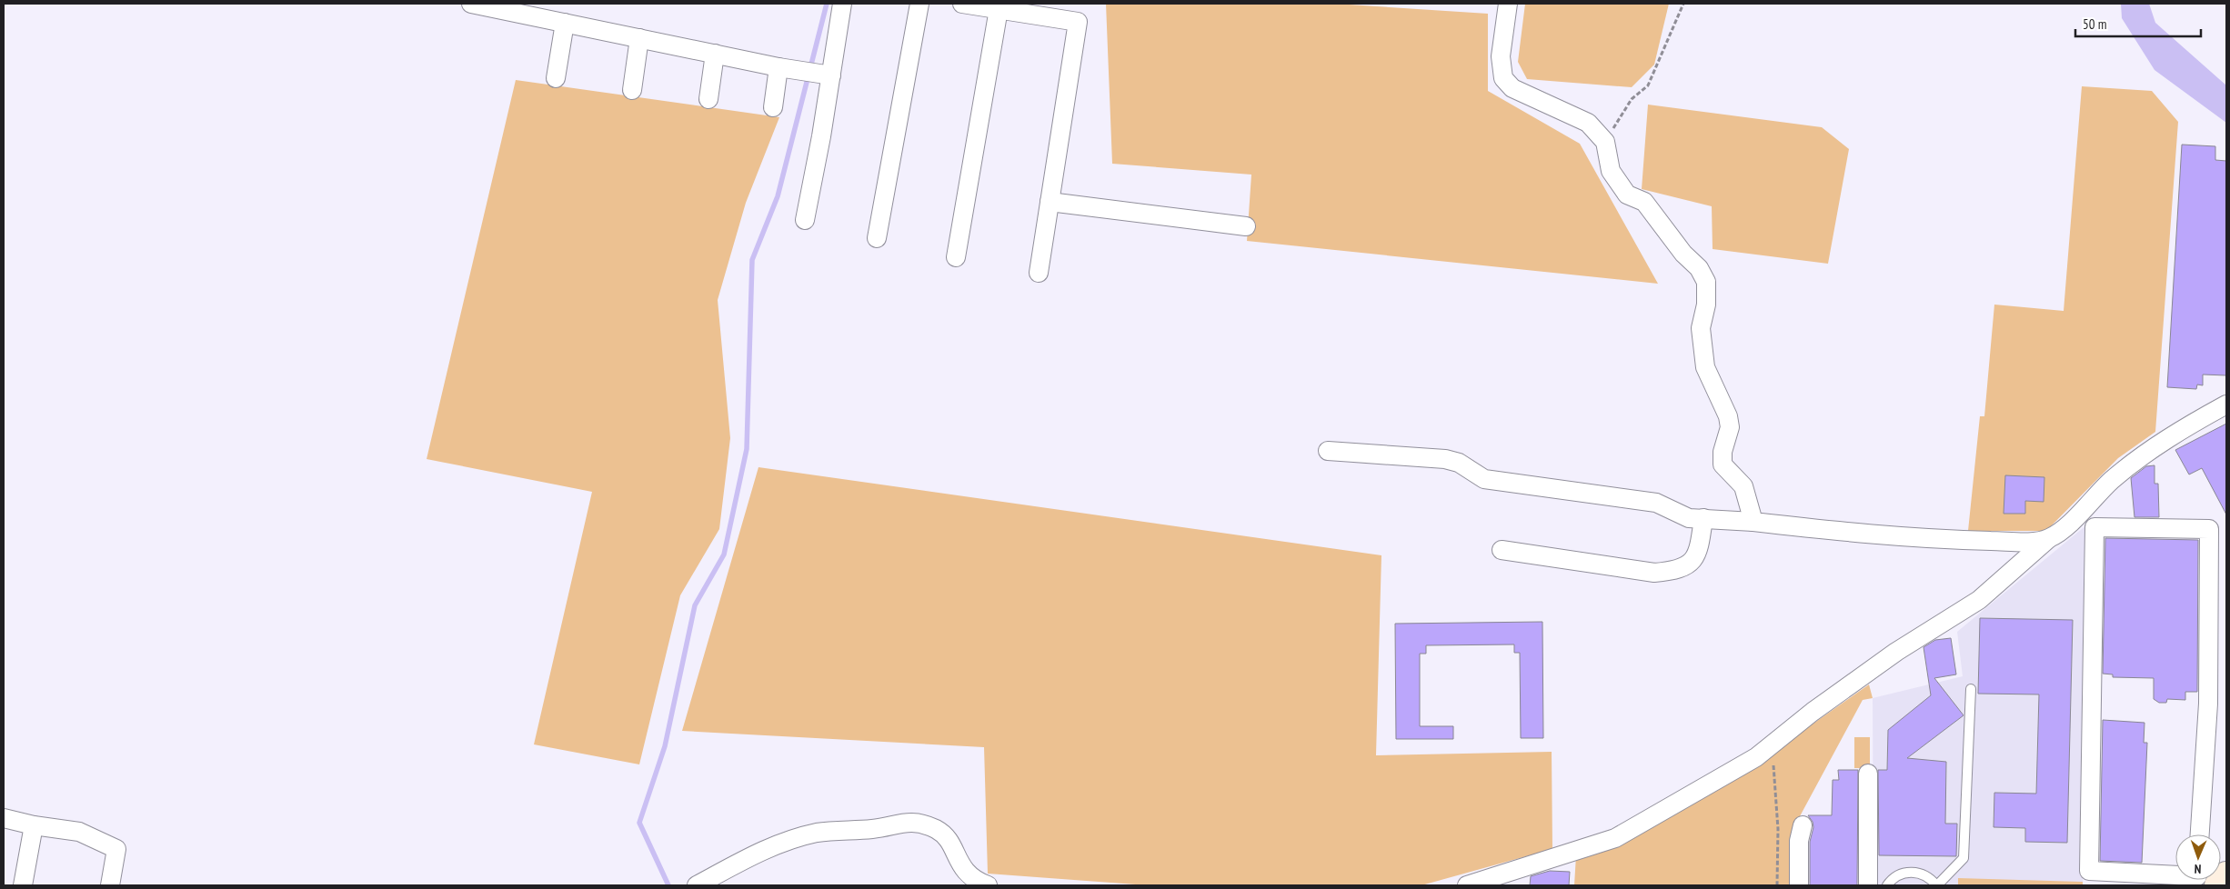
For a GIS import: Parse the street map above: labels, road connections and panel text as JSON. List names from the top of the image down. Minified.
{"scale_bar":"50 m","north":"bottom"}
